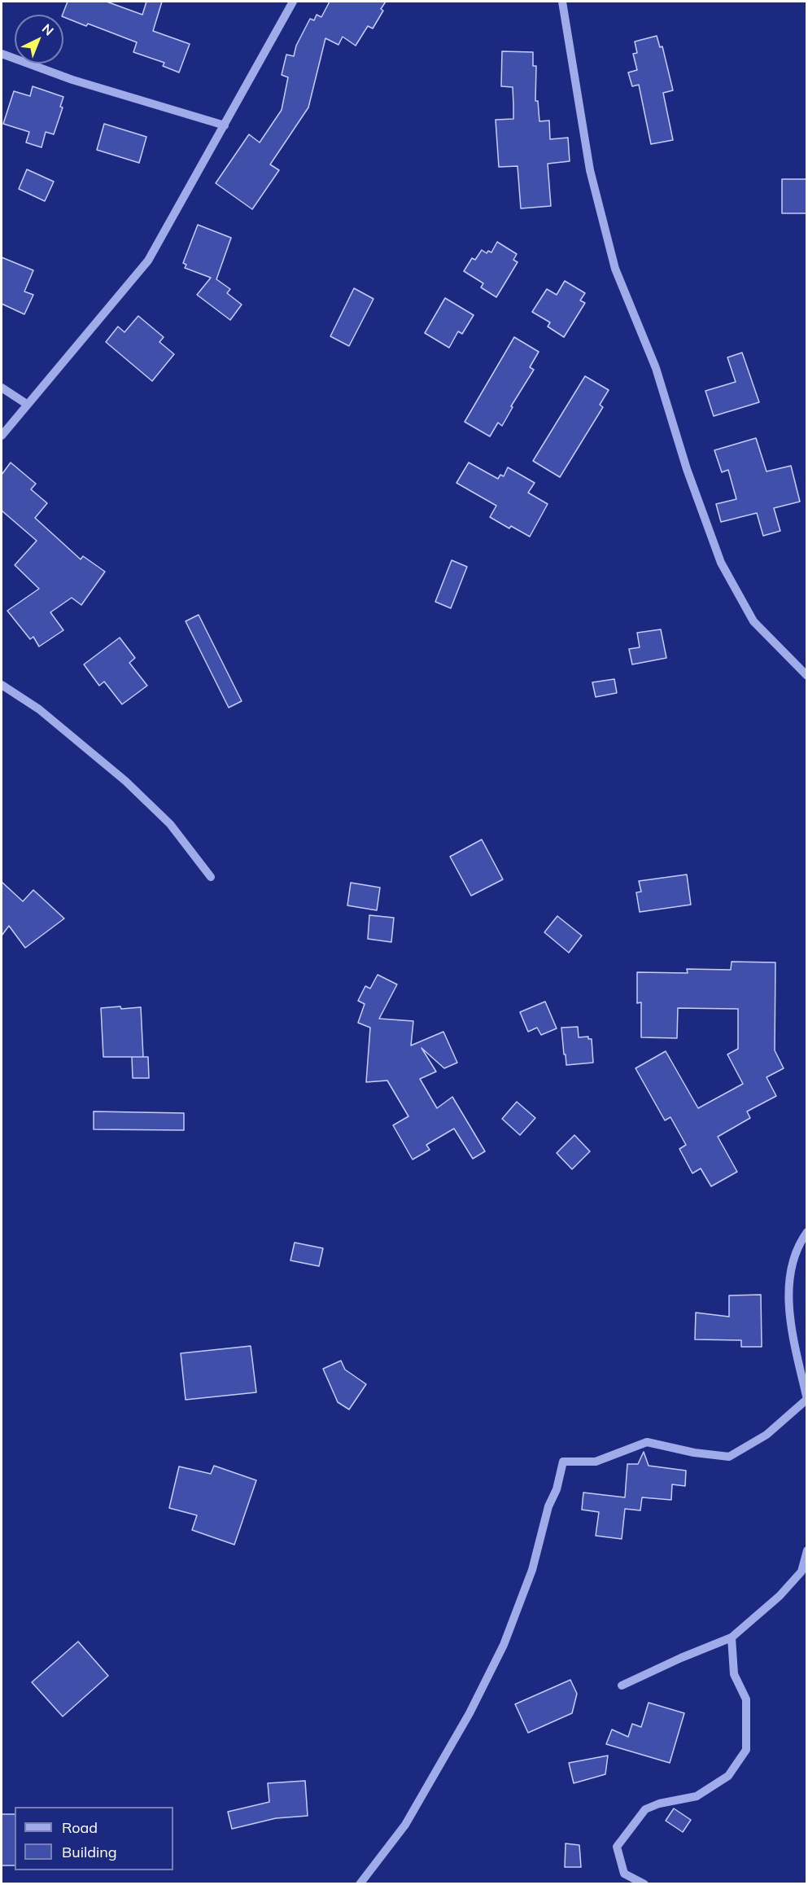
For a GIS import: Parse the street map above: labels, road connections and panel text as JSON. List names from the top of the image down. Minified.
{"legend":["Road","Building"],"north":"top right"}
